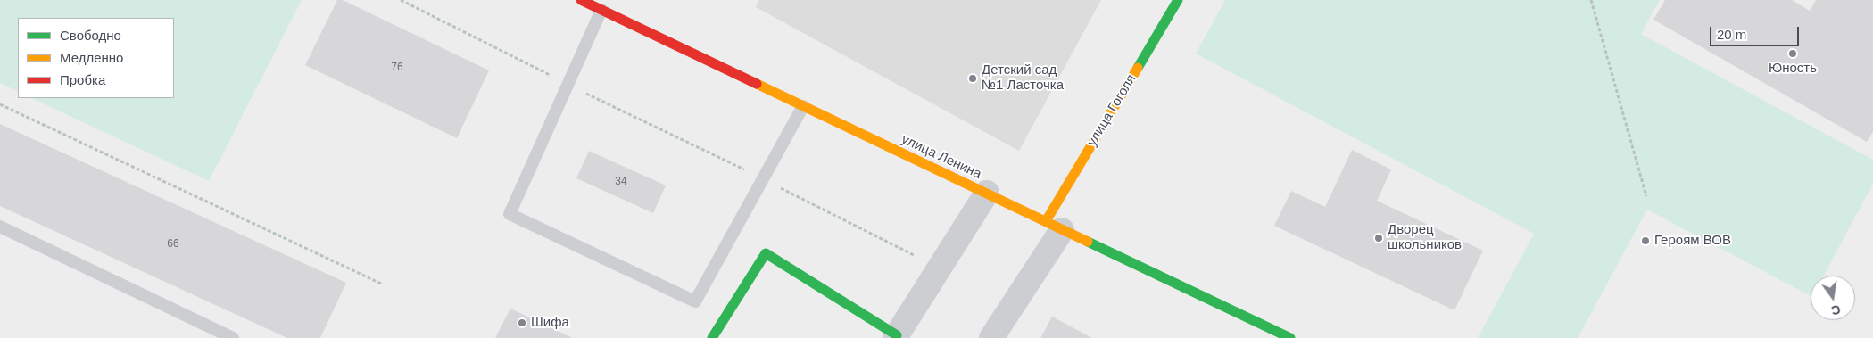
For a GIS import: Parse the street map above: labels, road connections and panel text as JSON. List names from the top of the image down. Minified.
{"streets":{"main road":["улица Гоголя","улица Ленина"]},"crossings":[["улица Гоголя","улица Ленина"]],"places":["Юность","Детский сад №1 Ласточка","Дворец школьников","Героям ВОВ","Шифа"],"house_numbers":["76","34","66"],"legend":["Свободно","Медленно","Пробка"],"scale_bar":"20 m","north":"bottom"}
